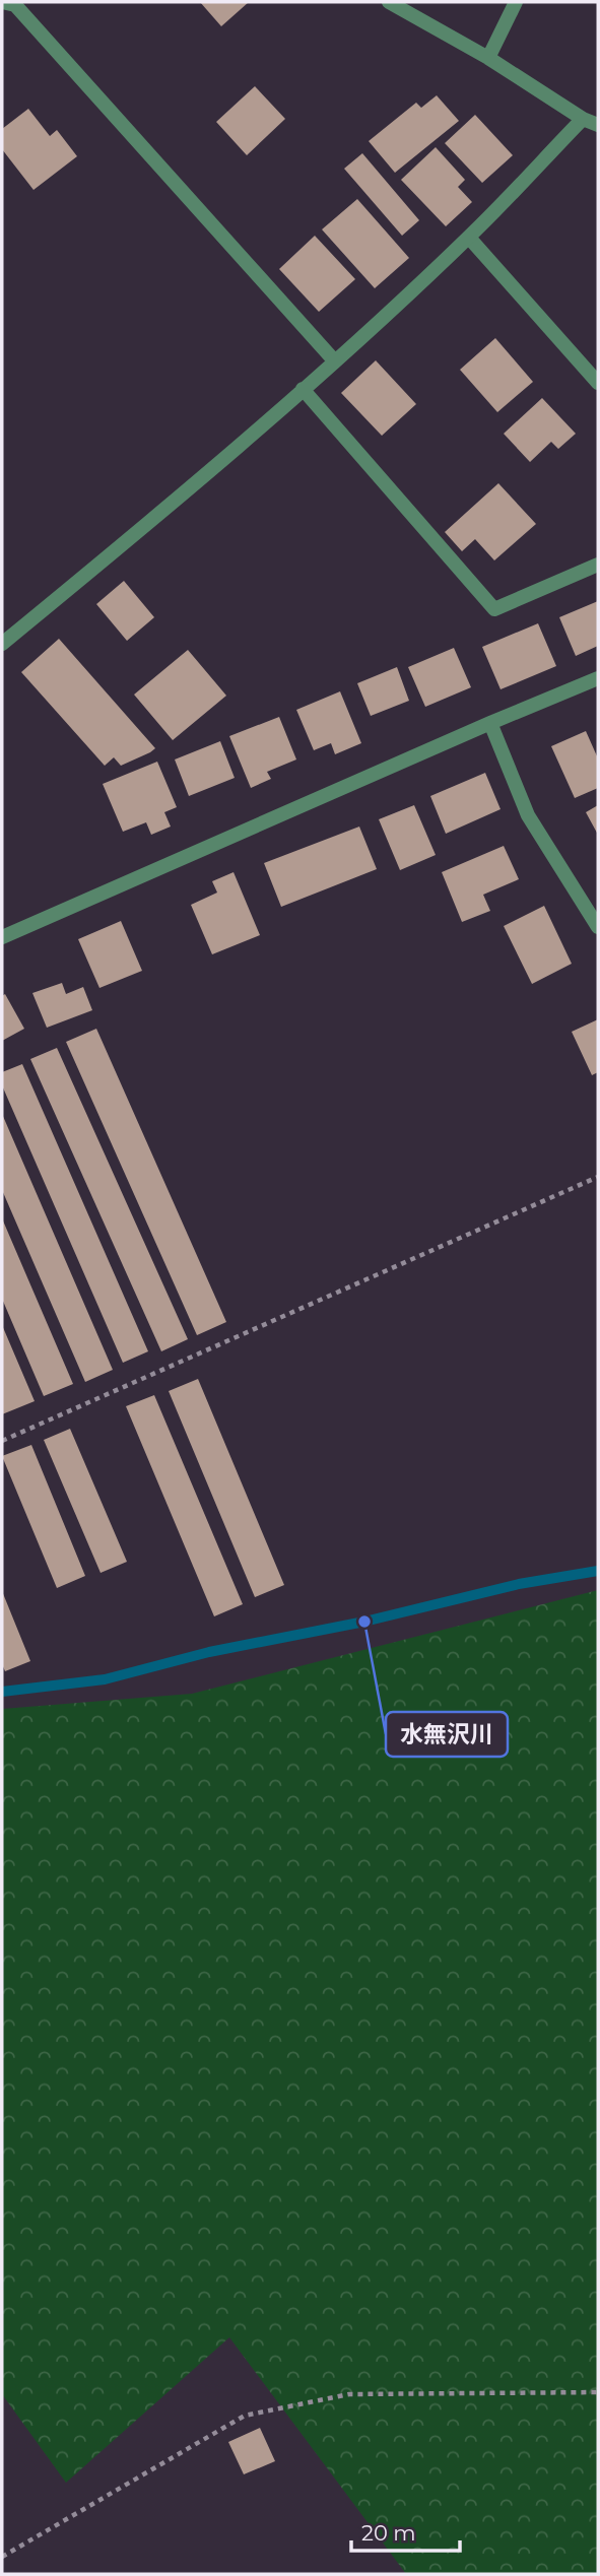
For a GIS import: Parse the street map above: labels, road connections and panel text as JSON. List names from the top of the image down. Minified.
{"places":["水無沢川"],"scale_bar":"20 m"}
